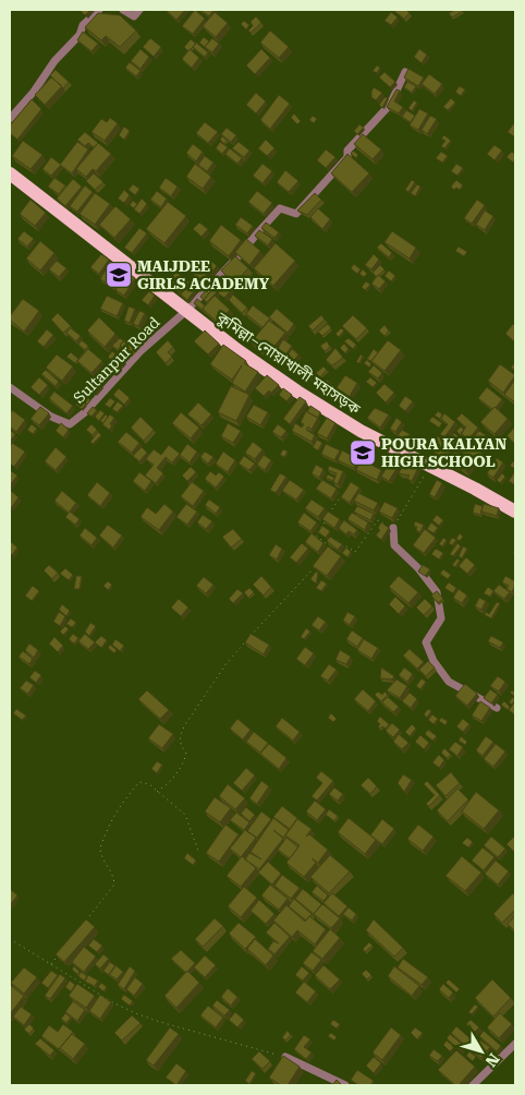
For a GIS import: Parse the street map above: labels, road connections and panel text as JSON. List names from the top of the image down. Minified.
{"streets":{"highway":["কুমিল্লা–নোয়াখালী মহাসড়ক"],"street":["Sultanpur Road"]},"crossings":[["Sultanpur Road","কুমিল্লা–নোয়াখালী মহাসড়ক"]],"places":{"school or university":["MAIJDEE GIRLS ACADEMY","POURA KALYAN HIGH SCHOOL"]},"north":"bottom right"}
